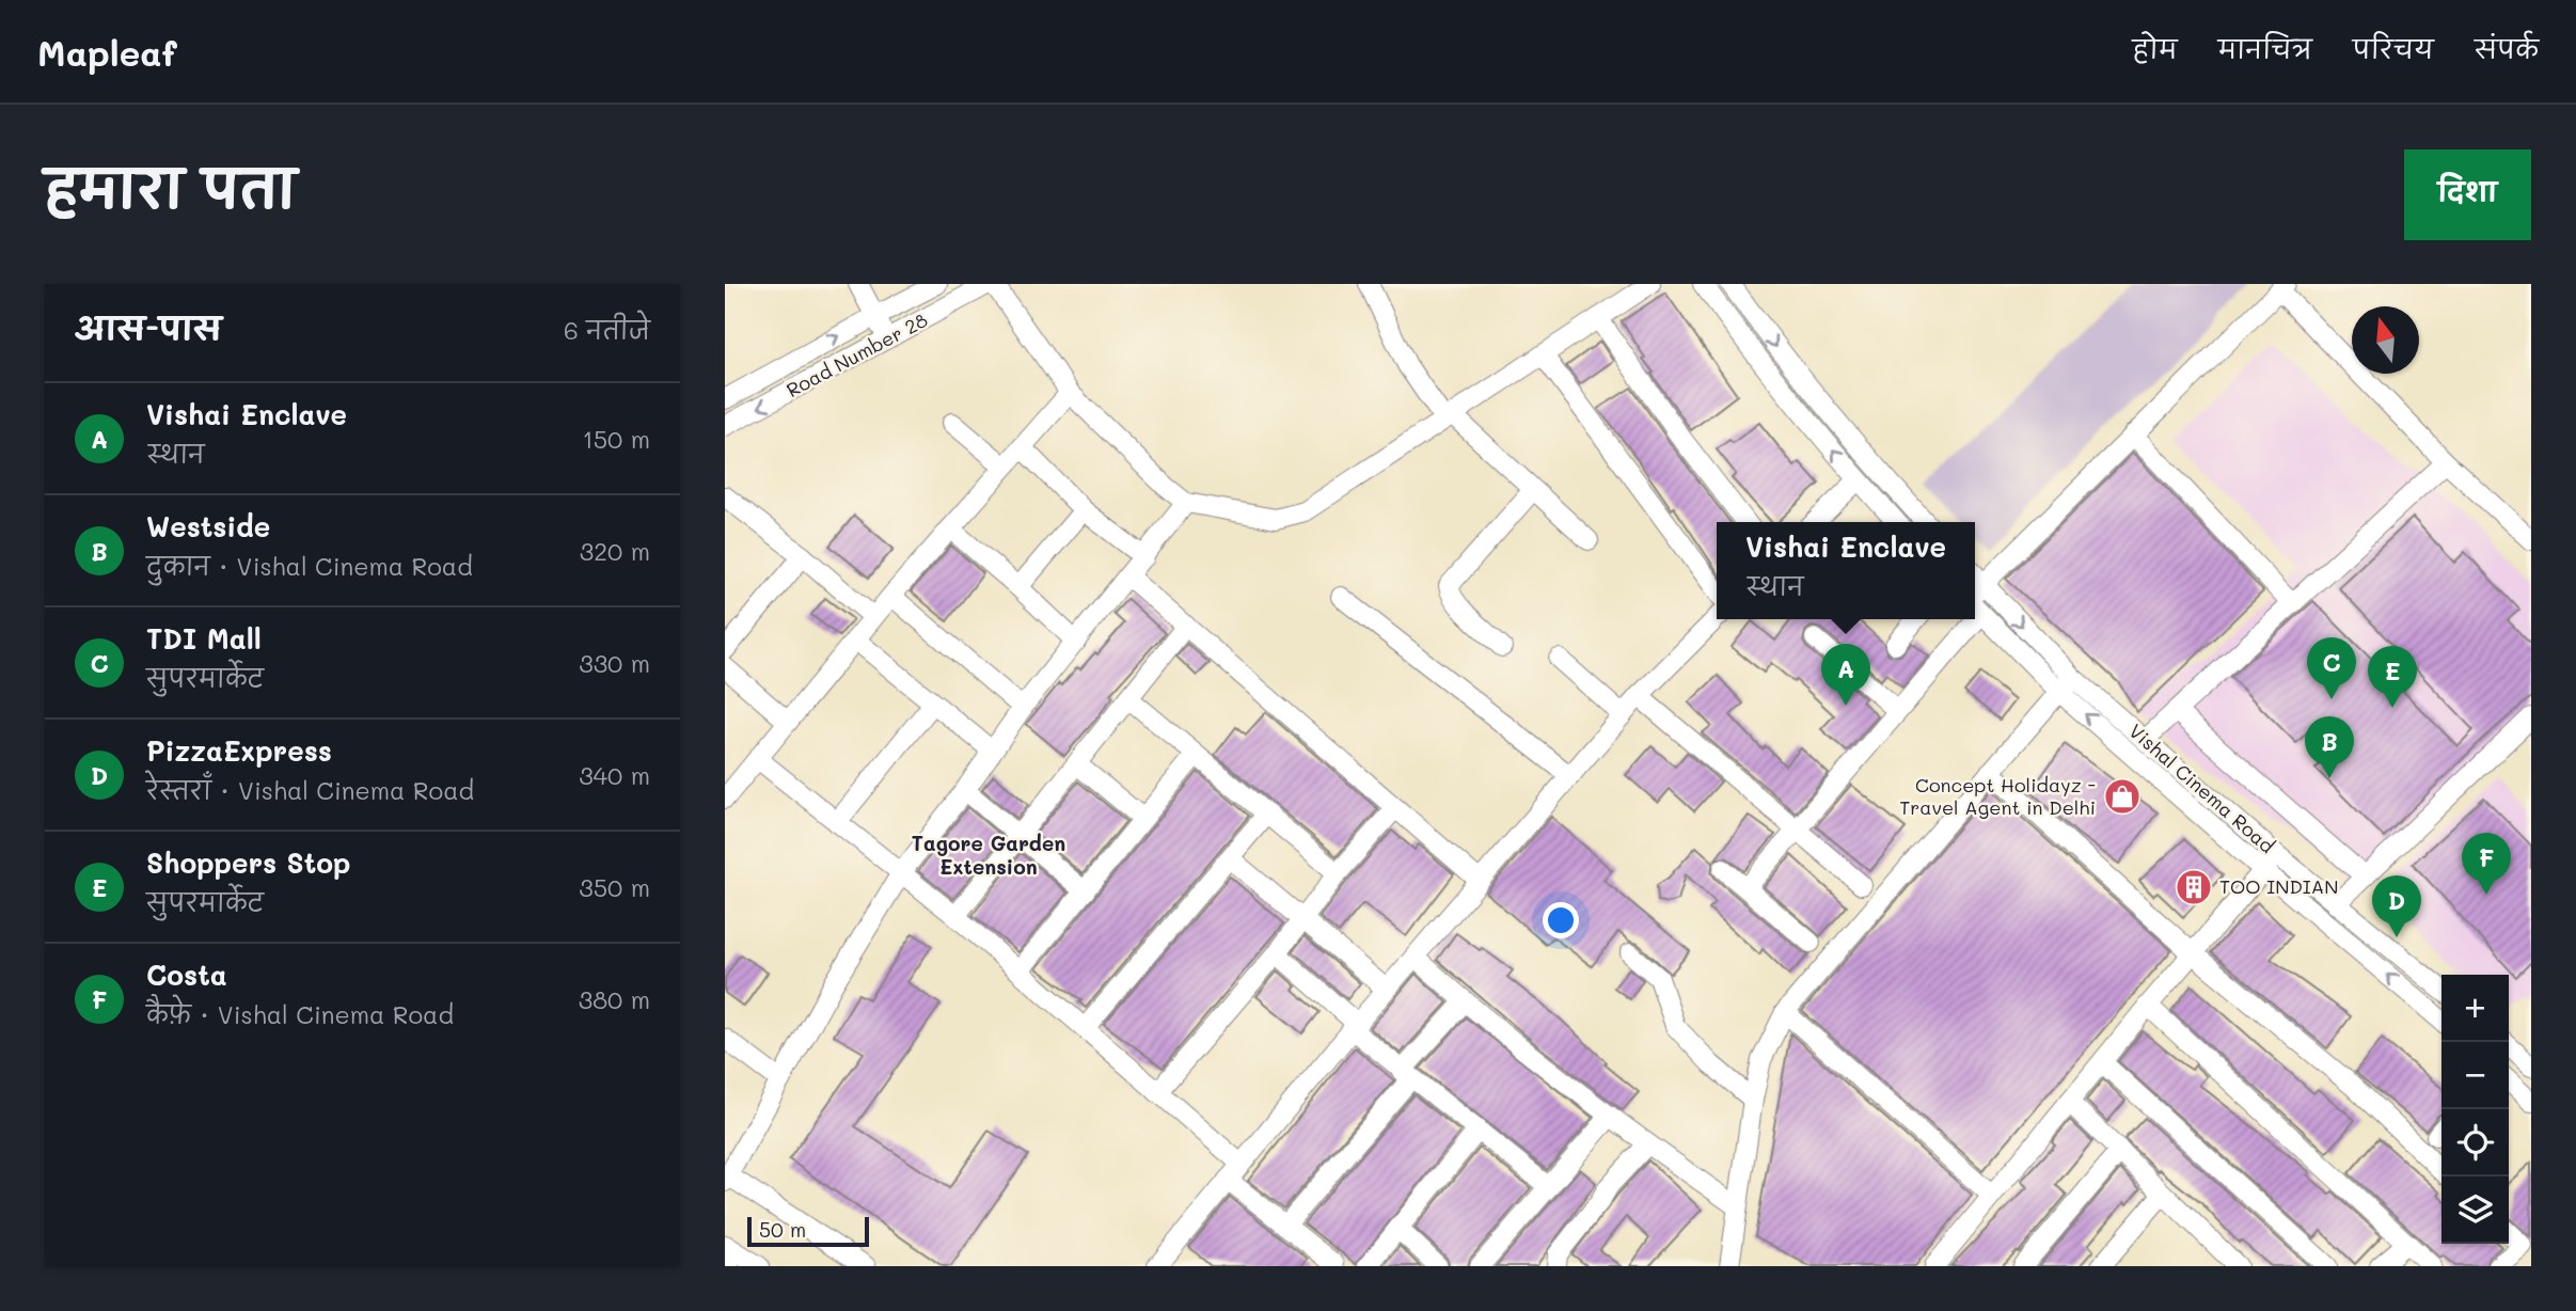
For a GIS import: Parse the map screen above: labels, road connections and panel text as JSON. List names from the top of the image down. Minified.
{"streets":{"street":["Road Number 28","Vishal Cinema Road"]},"districts":["Tagore Garden Extension"],"places":{"shop":["Concept Holidayz - Travel Agent in Delhi"],"building":["TOO INDIAN"]},"scale_bar":"50 m","north":"top","page":{"header":"Mapleaf","nav":["होम","मानचित्र","परिचय","संपर्क"],"title":"हमारा पता","buttons":"दिशा","heading":["आस-पास","6 नतीजे"],"list":[{"mark":"A","name":"Vishai Enclave","note":"स्थान","value":"150 m"},{"mark":"B","name":"Westside","note":"दुकान · Vishal Cinema Road","value":"320 m"},{"mark":"C","name":"TDI Mall","note":"सुपरमार्केट","value":"330 m"},{"mark":"D","name":"PizzaExpress","note":"रेस्तराँ · Vishal Cinema Road","value":"340 m"},{"mark":"E","name":"Shoppers Stop","note":"सुपरमार्केट","value":"350 m"},{"mark":"F","name":"Costa","note":"कैफ़े · Vishal Cinema Road","value":"380 m"}],"popup":["Vishai Enclave","स्थान"],"pins":["C","A","E","B","F","D"],"map_buttons":["+","−"],"scale":"50 m"}}
